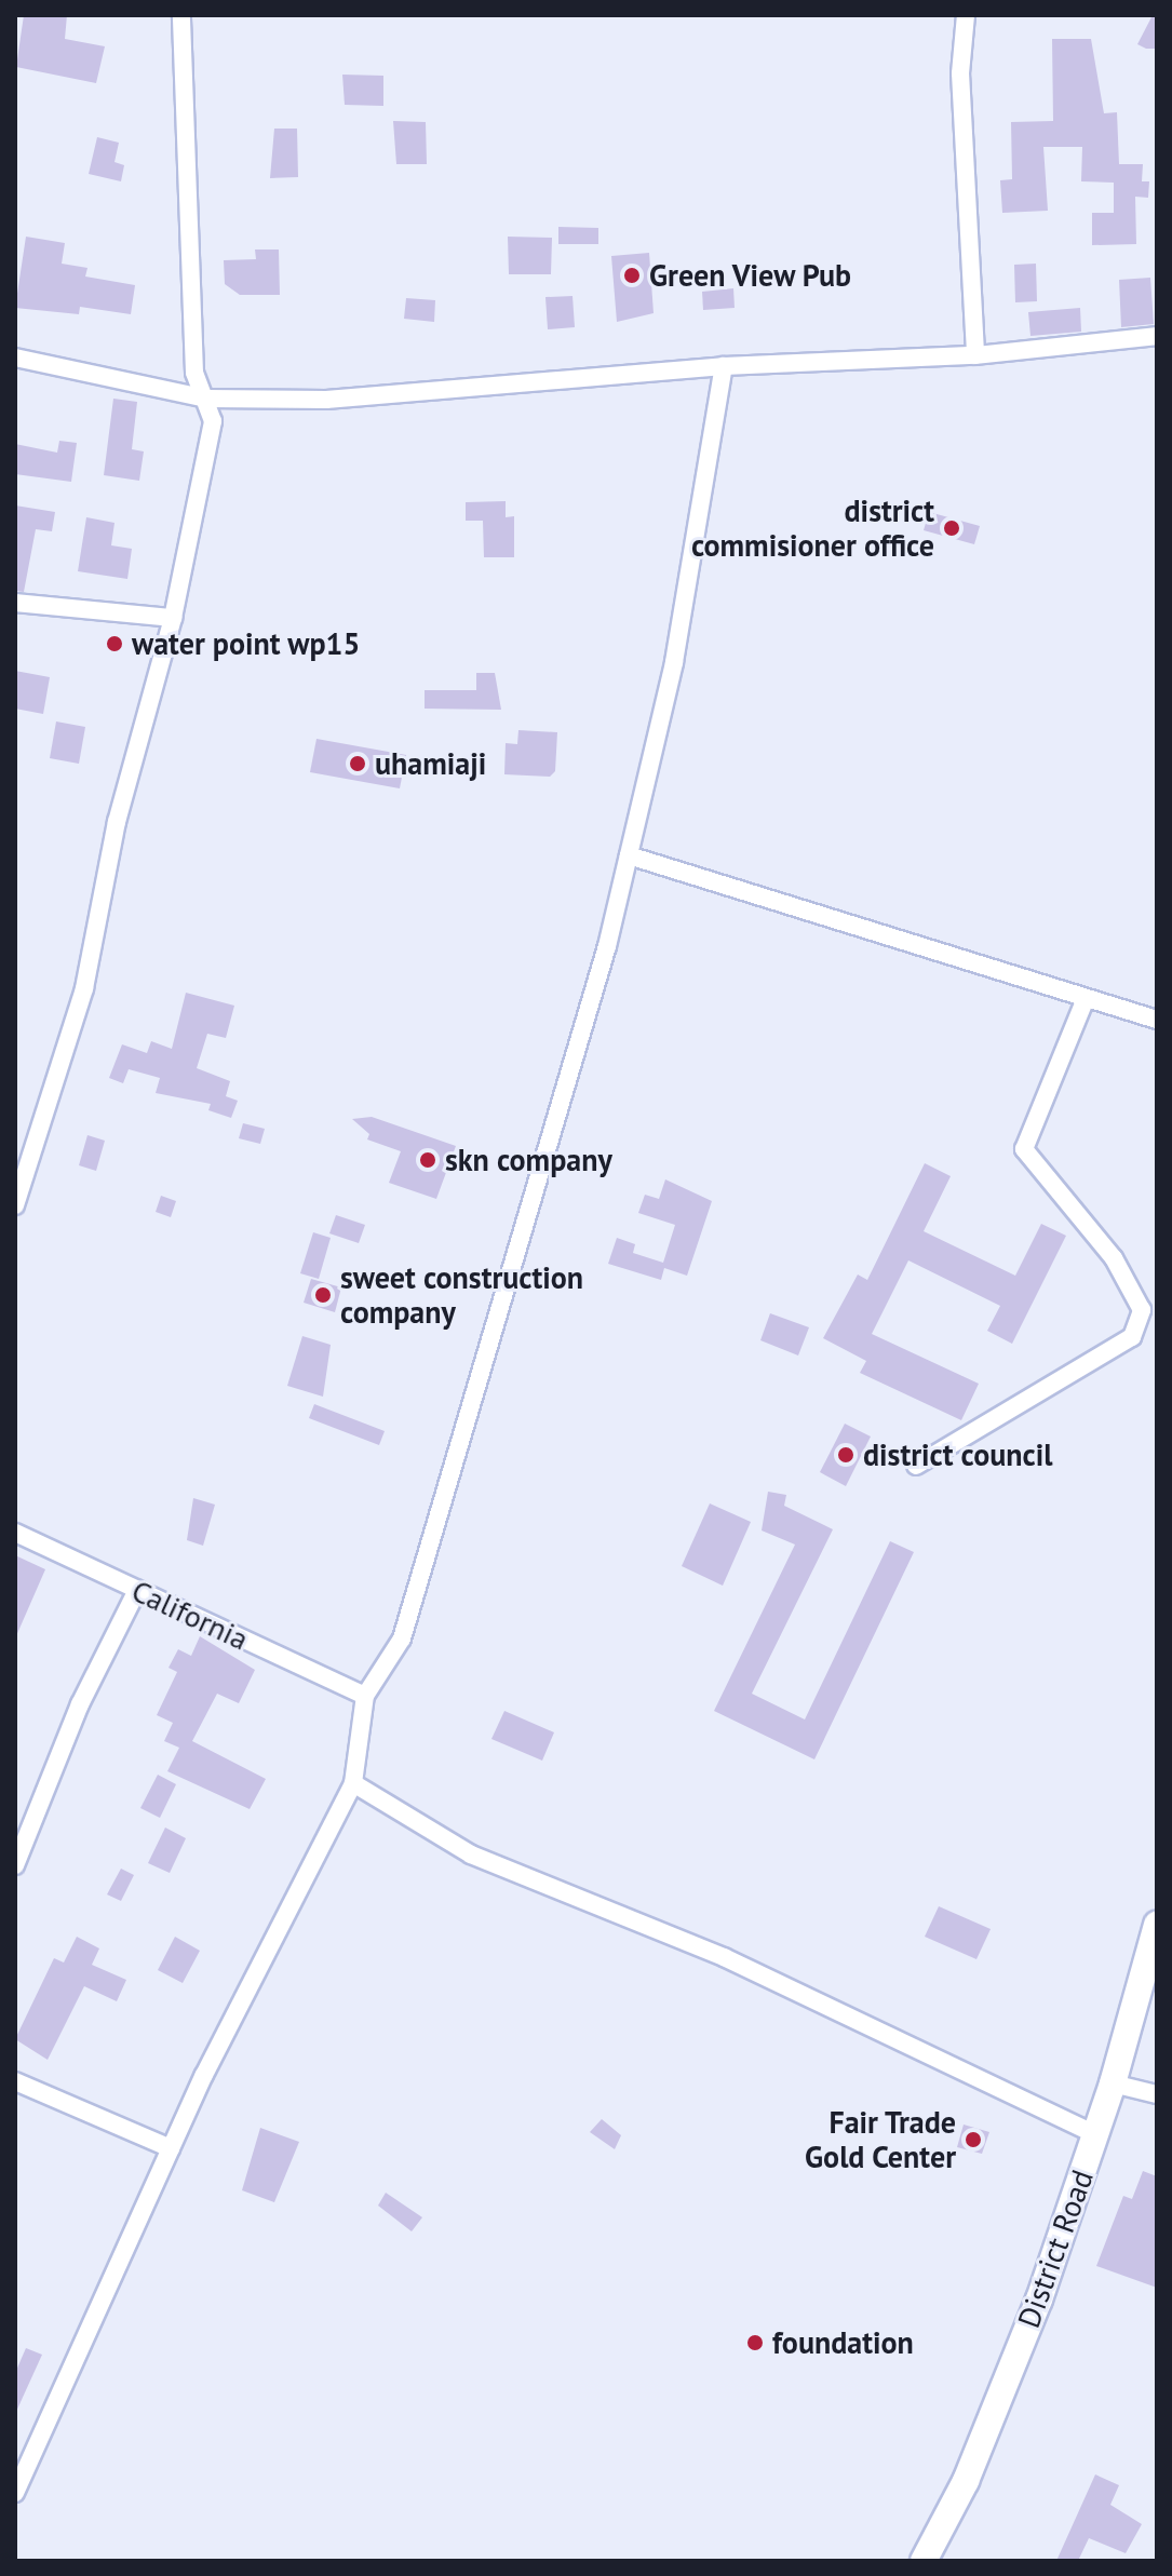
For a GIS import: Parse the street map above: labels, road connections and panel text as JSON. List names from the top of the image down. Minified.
{"streets":{"street":["California","District Road"]},"places":["Green View Pub","district commisioner office","water point wp15","uhamiaji","skn company","sweet construction company","district council","Fair Trade Gold Center","foundation"]}
